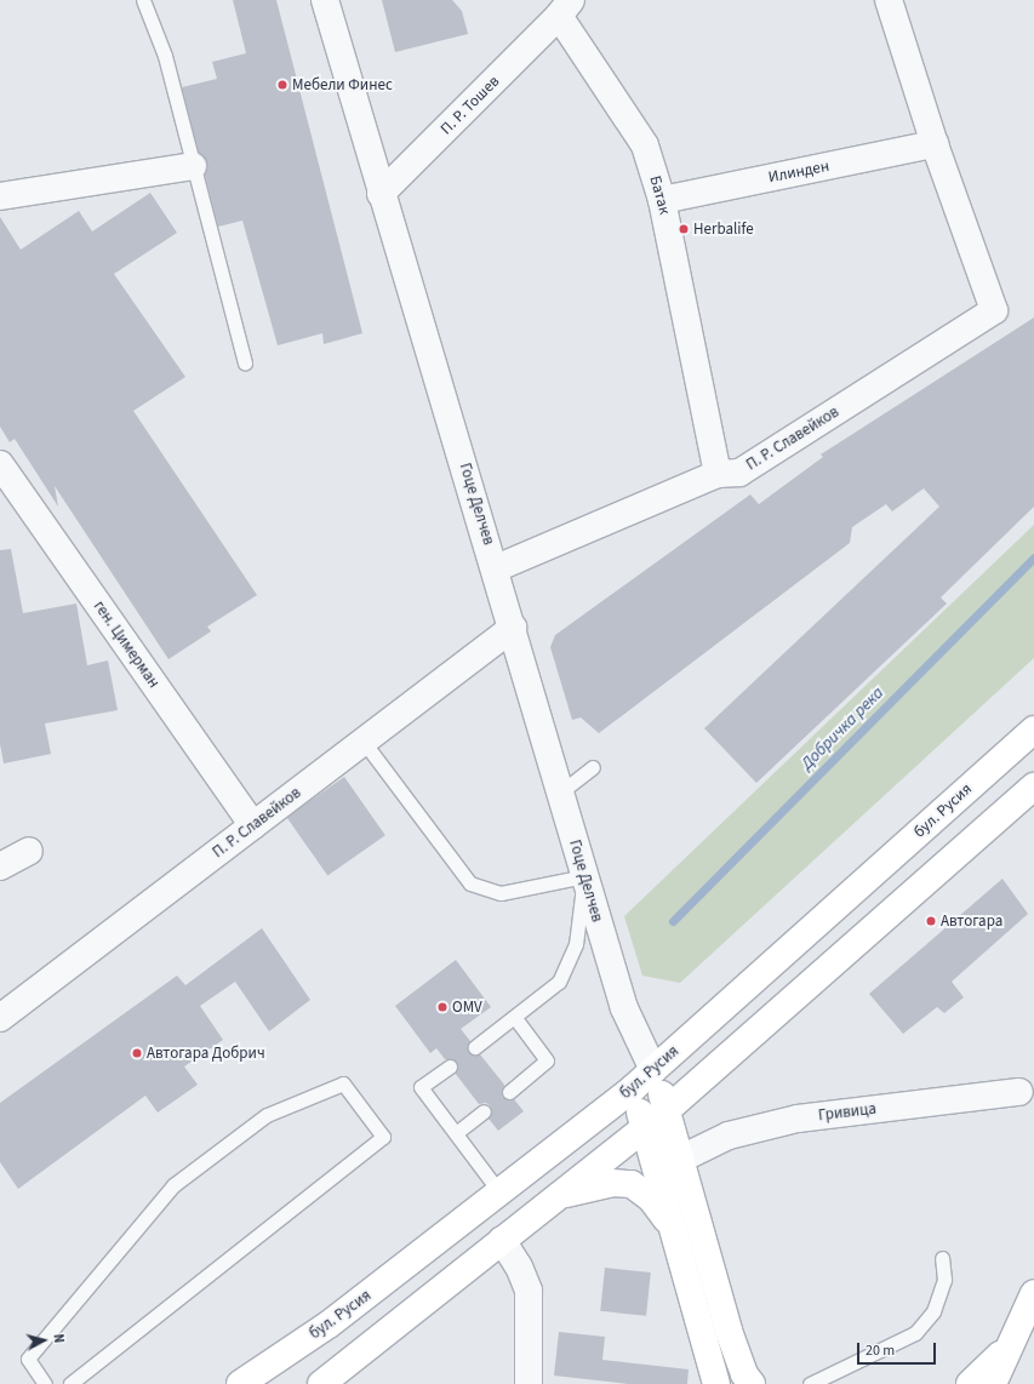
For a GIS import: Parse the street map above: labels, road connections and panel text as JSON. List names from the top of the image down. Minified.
{"streets":{"main road":["бул. Русия"],"street":["П. Р. Тошев","Илинден","Батак","П. Р. Славейков","Гоце Делчев","ген. Цимерман","Гривица"]},"crossings":[["П. Р. Тошев","Батак"],["П. Р. Тошев","Гоце Делчев"],["Илинден","Батак"],["Илинден","П. Р. Славейков"],["Батак","П. Р. Славейков"],["П. Р. Славейков","Гоце Делчев"],["П. Р. Славейков","ген. Цимерман"],["Гоце Делчев","бул. Русия"]],"water":["Добричка река"],"places":["Мебели Финес","Herbalife","Aвтогара","OMV","Автогара Добрич"],"scale_bar":"20 m","north":"right"}
